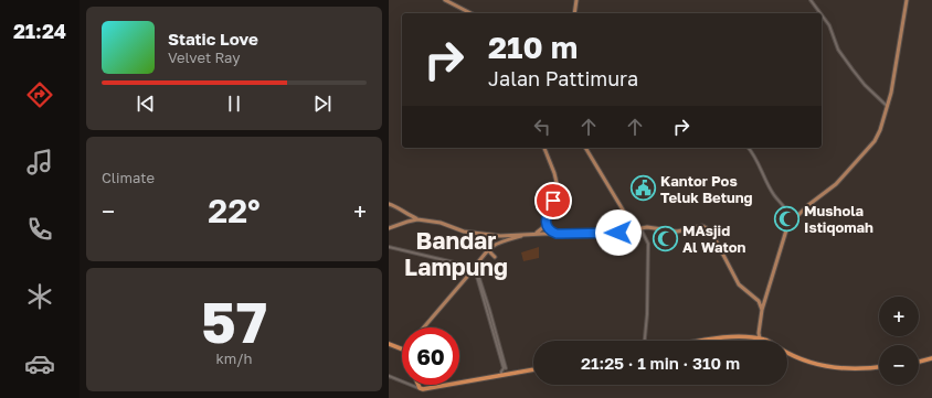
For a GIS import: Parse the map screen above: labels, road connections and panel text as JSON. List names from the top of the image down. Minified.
{"districts":["Bandar Lampung"],"places":{"public building":["Kantor Pos Teluk Betung"],"mosque":["Mushola Istiqomah","MAsjid Al Waton"]},"page":{"tabs":"21:24","turn":["210 m","Jalan Pattimura"],"song":["Static Love","Velvet Ray"],"tile":["Climate",["57","km/h"]],"heat":["−","22°","+"],"map_buttons":["+","−"],"limit":"60","trip":"21:25 · 1 min · 310 m"}}
